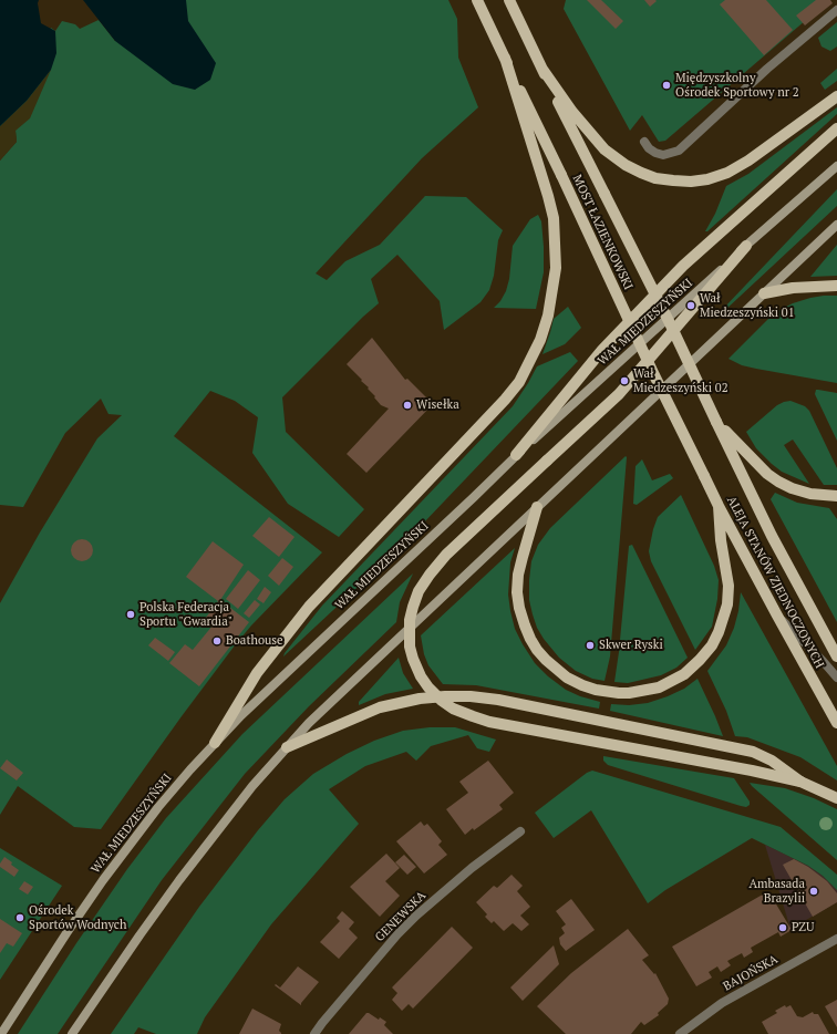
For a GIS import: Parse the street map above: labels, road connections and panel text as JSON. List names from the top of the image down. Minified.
{"streets":{"main road":["MOST ŁAZIENKOWSKI","WAŁ MIEDZESZYŃSKI","ALEJA STANÓW ZJEDNOCZONYCH"],"street":["GENEWSKA","BAJOŃSKA"]},"crossings":[["MOST ŁAZIENKOWSKI","ALEJA STANÓW ZJEDNOCZONYCH"]],"places":["Międzyszkolny Ośrodek Sportowy nr 2","Wał Miedzeszyński 01","Wał Miedzeszyński 02","Wisełka","Polska Federacja Sportu \"Gwardia\"","Boathouse","Skwer Ryski","Ambasada Brazylii","Ośrodek Sportów Wodnych","PZU"]}
